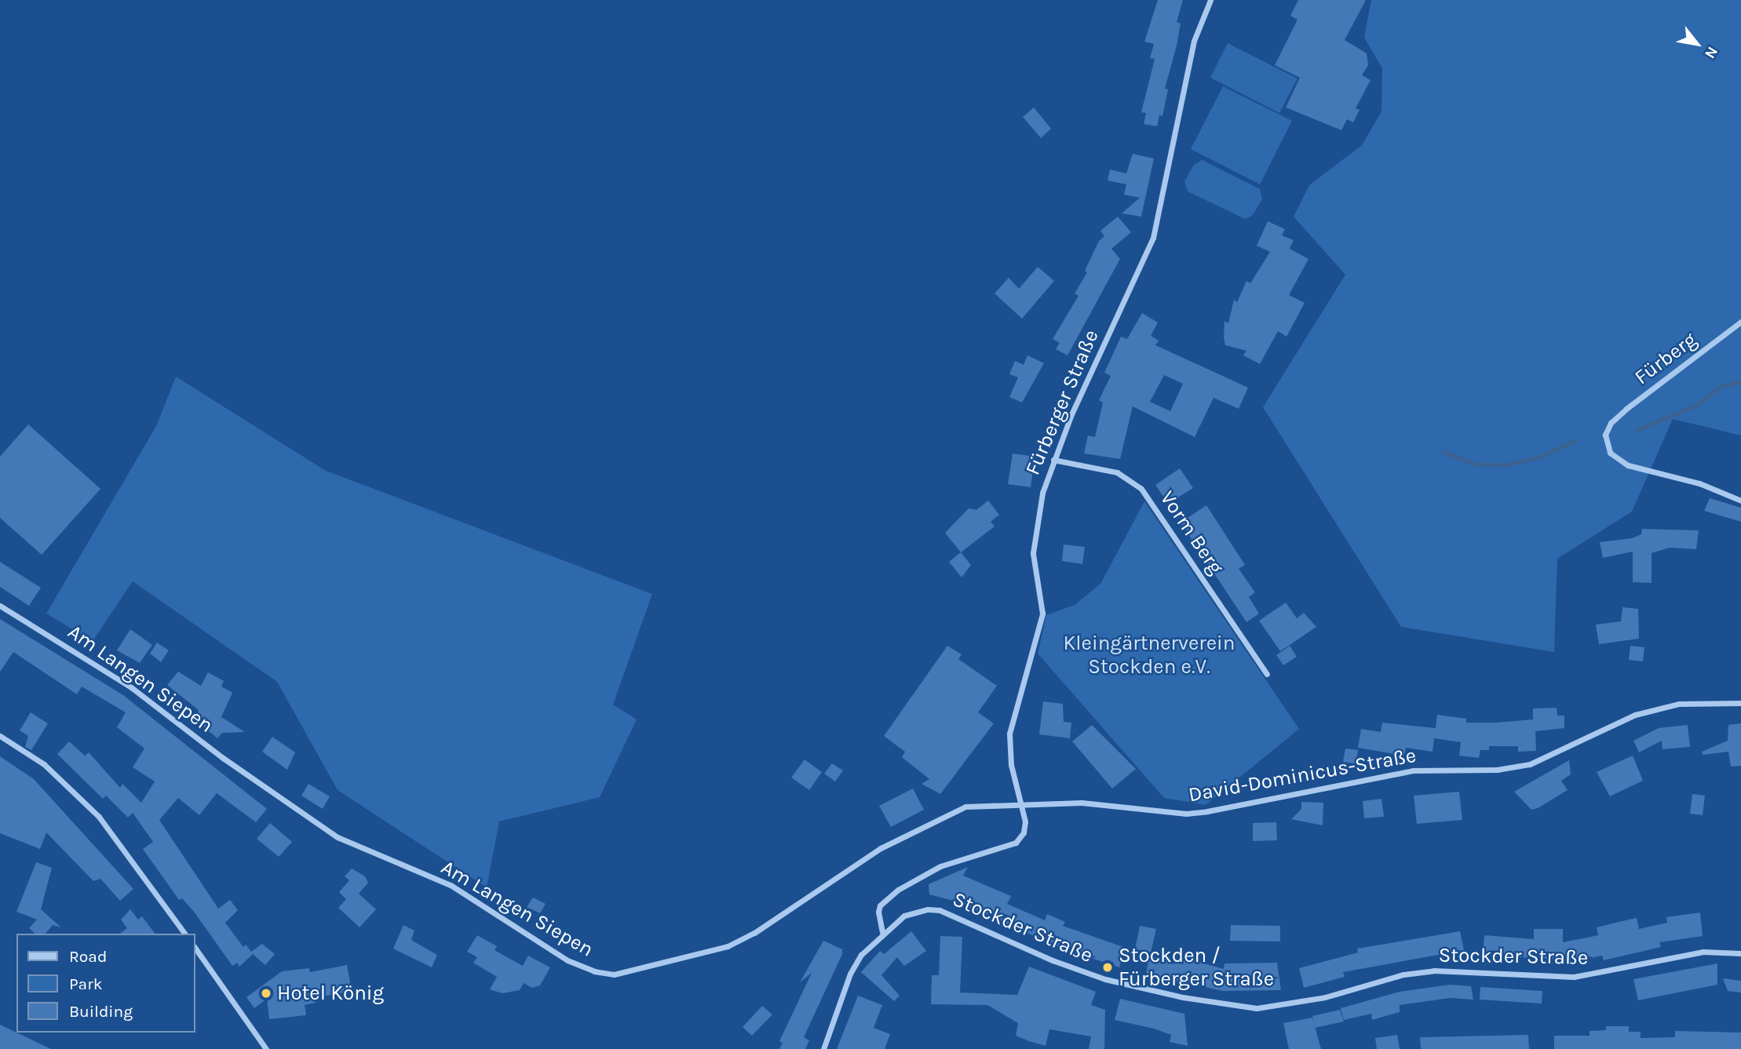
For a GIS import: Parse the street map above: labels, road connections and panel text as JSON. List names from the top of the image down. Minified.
{"streets":{"street":["Fürberg","Fürberger Straße","Vorm Berg","Am Langen Siepen","David-Dominicus-Straße","Stockder Straße"]},"crossings":[["Fürberger Straße","Vorm Berg"],["Fürberger Straße","Am Langen Siepen"],["Fürberger Straße","David-Dominicus-Straße"],["Fürberger Straße","Stockder Straße"],["Am Langen Siepen","David-Dominicus-Straße"]],"parks":["Kleingärtnerverein Stockden e.V."],"places":["Stockden / Fürberger Straße","Hotel König"],"legend":["Road","Park","Building"],"north":"bottom right"}
